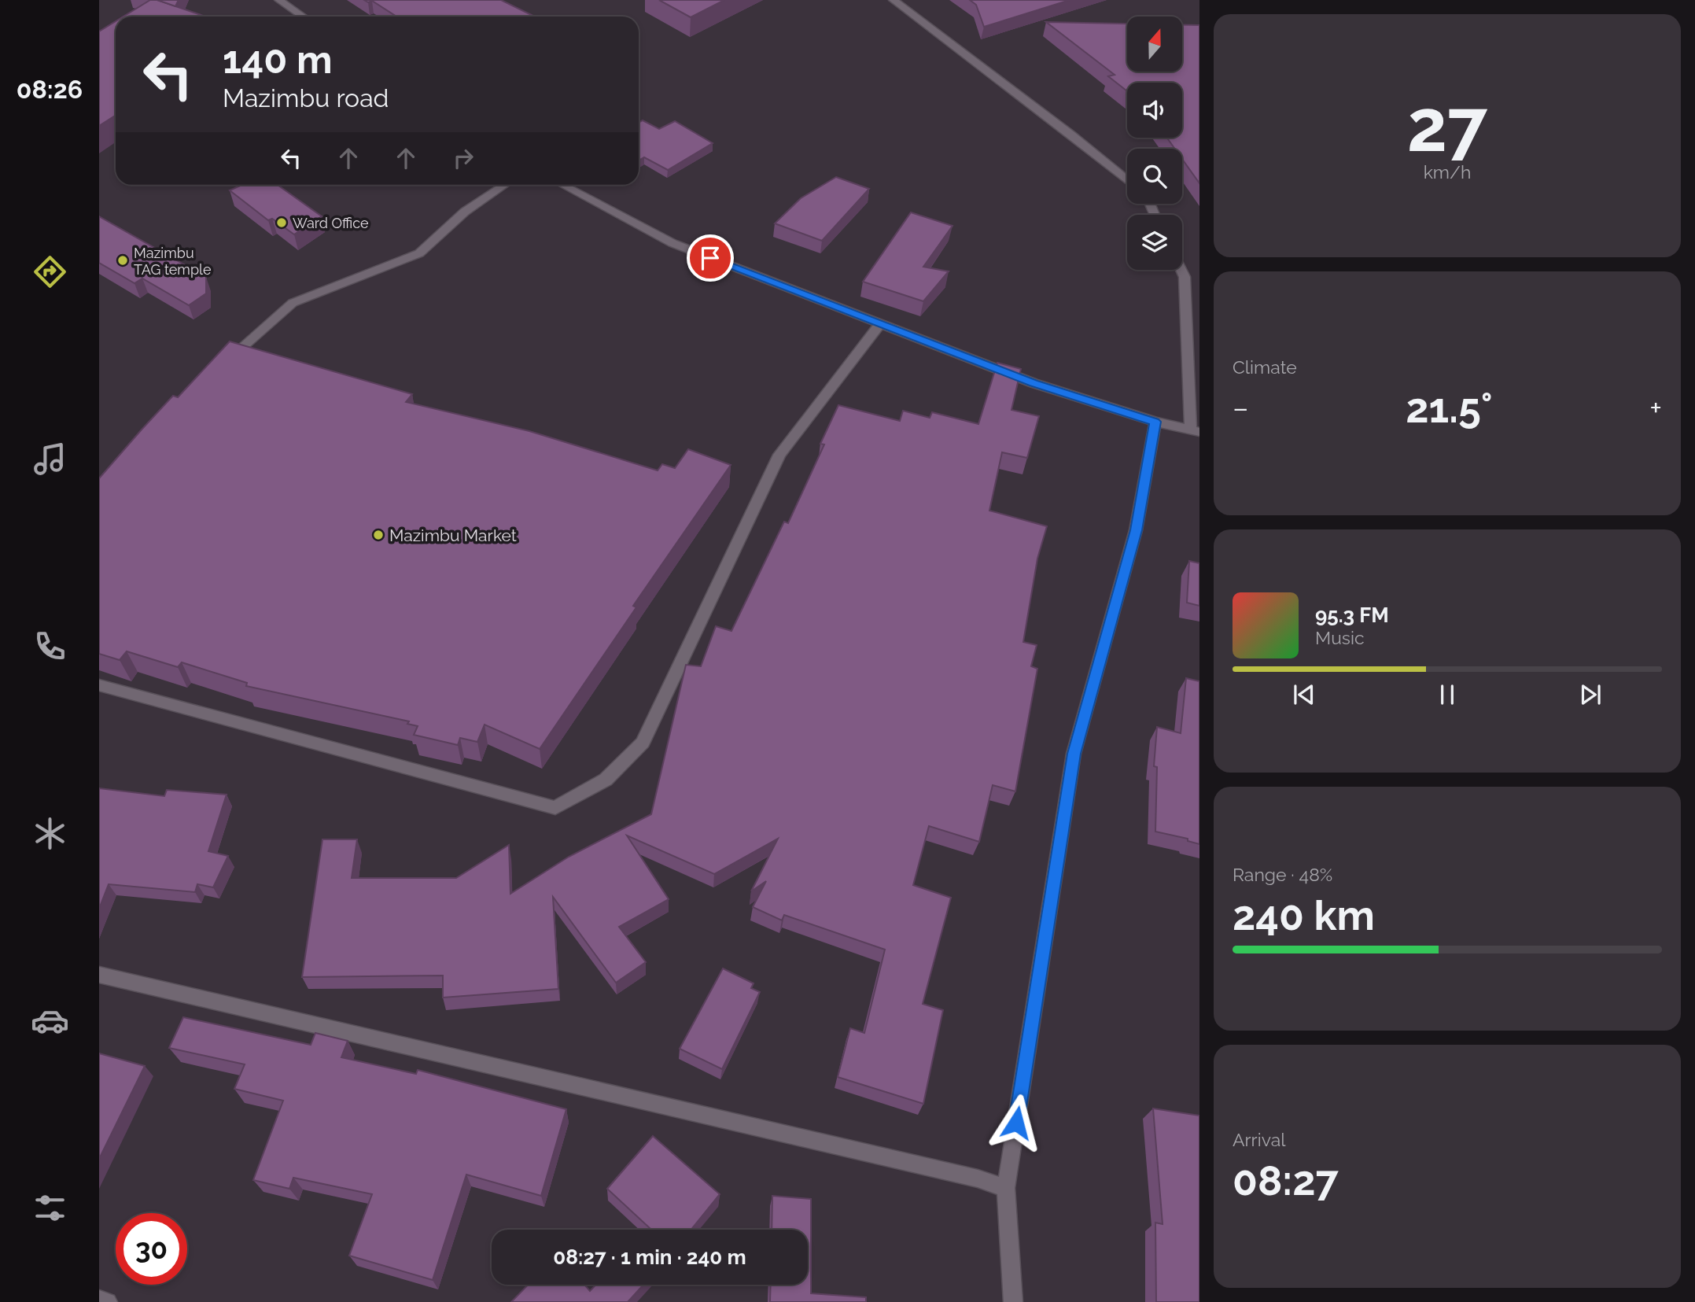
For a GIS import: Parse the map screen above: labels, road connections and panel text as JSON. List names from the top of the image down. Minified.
{"places":["Ward Office","Mazimbu TAG temple","Mazimbu Market"],"north":"top","page":{"tabs":"08:26","tile":[["27","km/h"],"Climate",["Range · 48%","240 km"],["Arrival","08:27"]],"turn":["140 m","Mazimbu road"],"heat":["−","21.5°","+"],"song":["95.3 FM","Music"],"limit":"30","trip":"08:27 · 1 min · 240 m"}}
